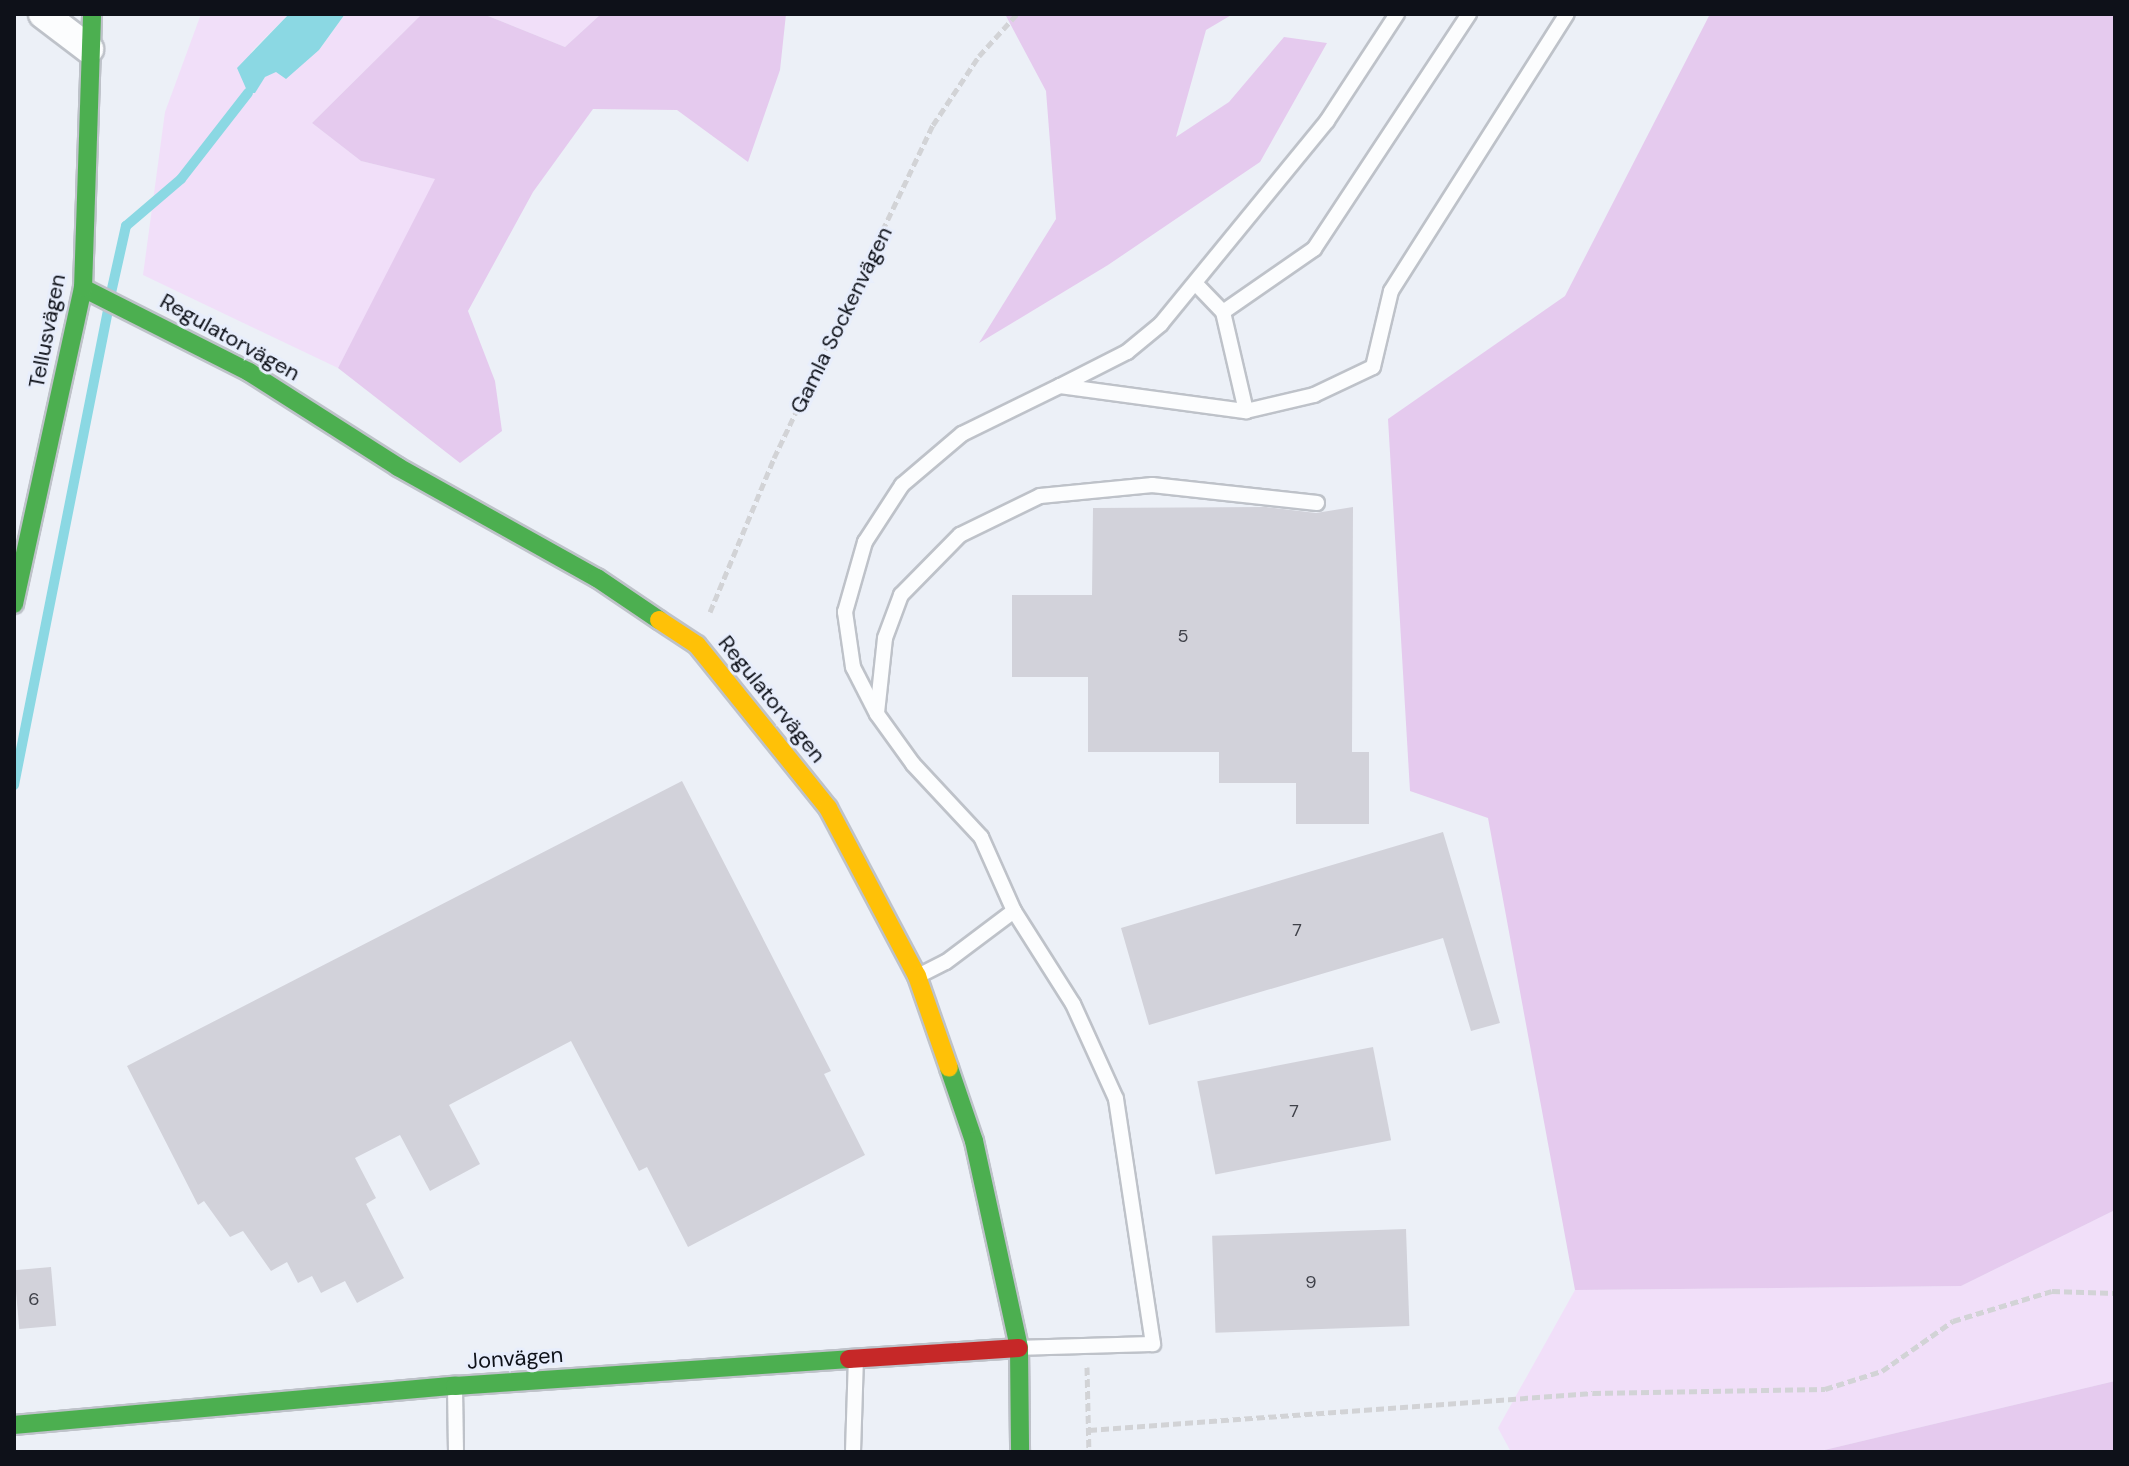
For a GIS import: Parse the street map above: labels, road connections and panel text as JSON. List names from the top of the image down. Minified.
{"streets":{"street":["Tellusvägen","Regulatorvägen","Jonvägen"],"path":["Gamla Sockenvägen"]},"crossings":[["Gamla Sockenvägen","Regulatorvägen"],["Tellusvägen","Regulatorvägen"],["Regulatorvägen","Jonvägen"]],"house_numbers":["5","7","7","9","6"]}
